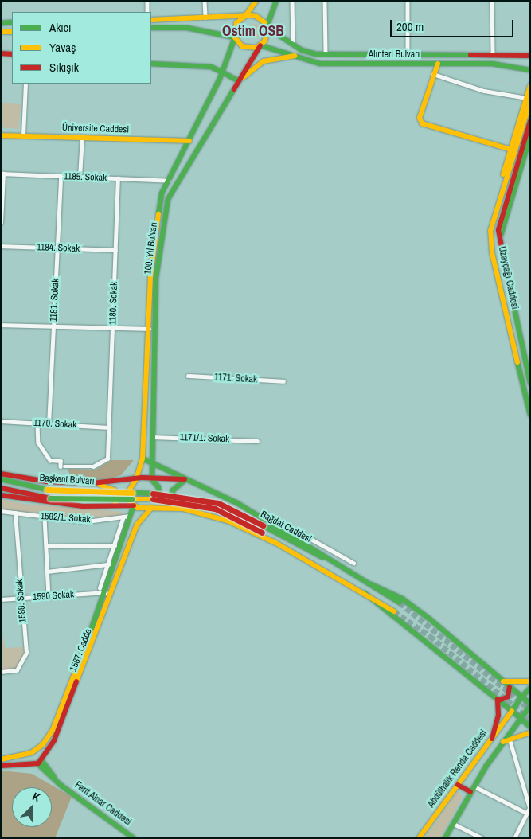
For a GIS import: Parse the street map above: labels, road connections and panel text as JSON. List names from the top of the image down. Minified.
{"streets":{"main road":["Alınteri Bulvarı","Üniversite Caddesi","100. Yıl Bulvarı","Uzayçağı Caddesi","Başkent Bulvarı","Bağdat Caddesi","1587. Cadde","Abdülhalik Renda Caddesi","Ferit Alnar Caddesi"],"street":["1185. Sokak","1184. Sokak","1181. Sokak","1180. Sokak","1171. Sokak","1170. Sokak","1171/1. Sokak","1592/1. Sokak","1590 Sokak","1588. Sokak"]},"crossings":[["Alınteri Bulvarı","100. Yıl Bulvarı"],["Üniversite Caddesi","100. Yıl Bulvarı"],["1185. Sokak","100. Yıl Bulvarı"],["1185. Sokak","1181. Sokak"],["1185. Sokak","1180. Sokak"],["1184. Sokak","1181. Sokak"],["1184. Sokak","1180. Sokak"],["100. Yıl Bulvarı","1171/1. Sokak"],["100. Yıl Bulvarı","1587. Cadde"],["1181. Sokak","1170. Sokak"],["1180. Sokak","1170. Sokak"],["1592/1. Sokak","1588. Sokak"],["1592/1. Sokak","1587. Cadde"],["1590 Sokak","1588. Sokak"],["1590 Sokak","1587. Cadde"],["1587. Cadde","Ferit Alnar Caddesi"]],"districts":["Ostim OSB"],"legend":["Akıcı","Yavaş","Sıkışık"],"scale_bar":"200 m","north":"top right"}
